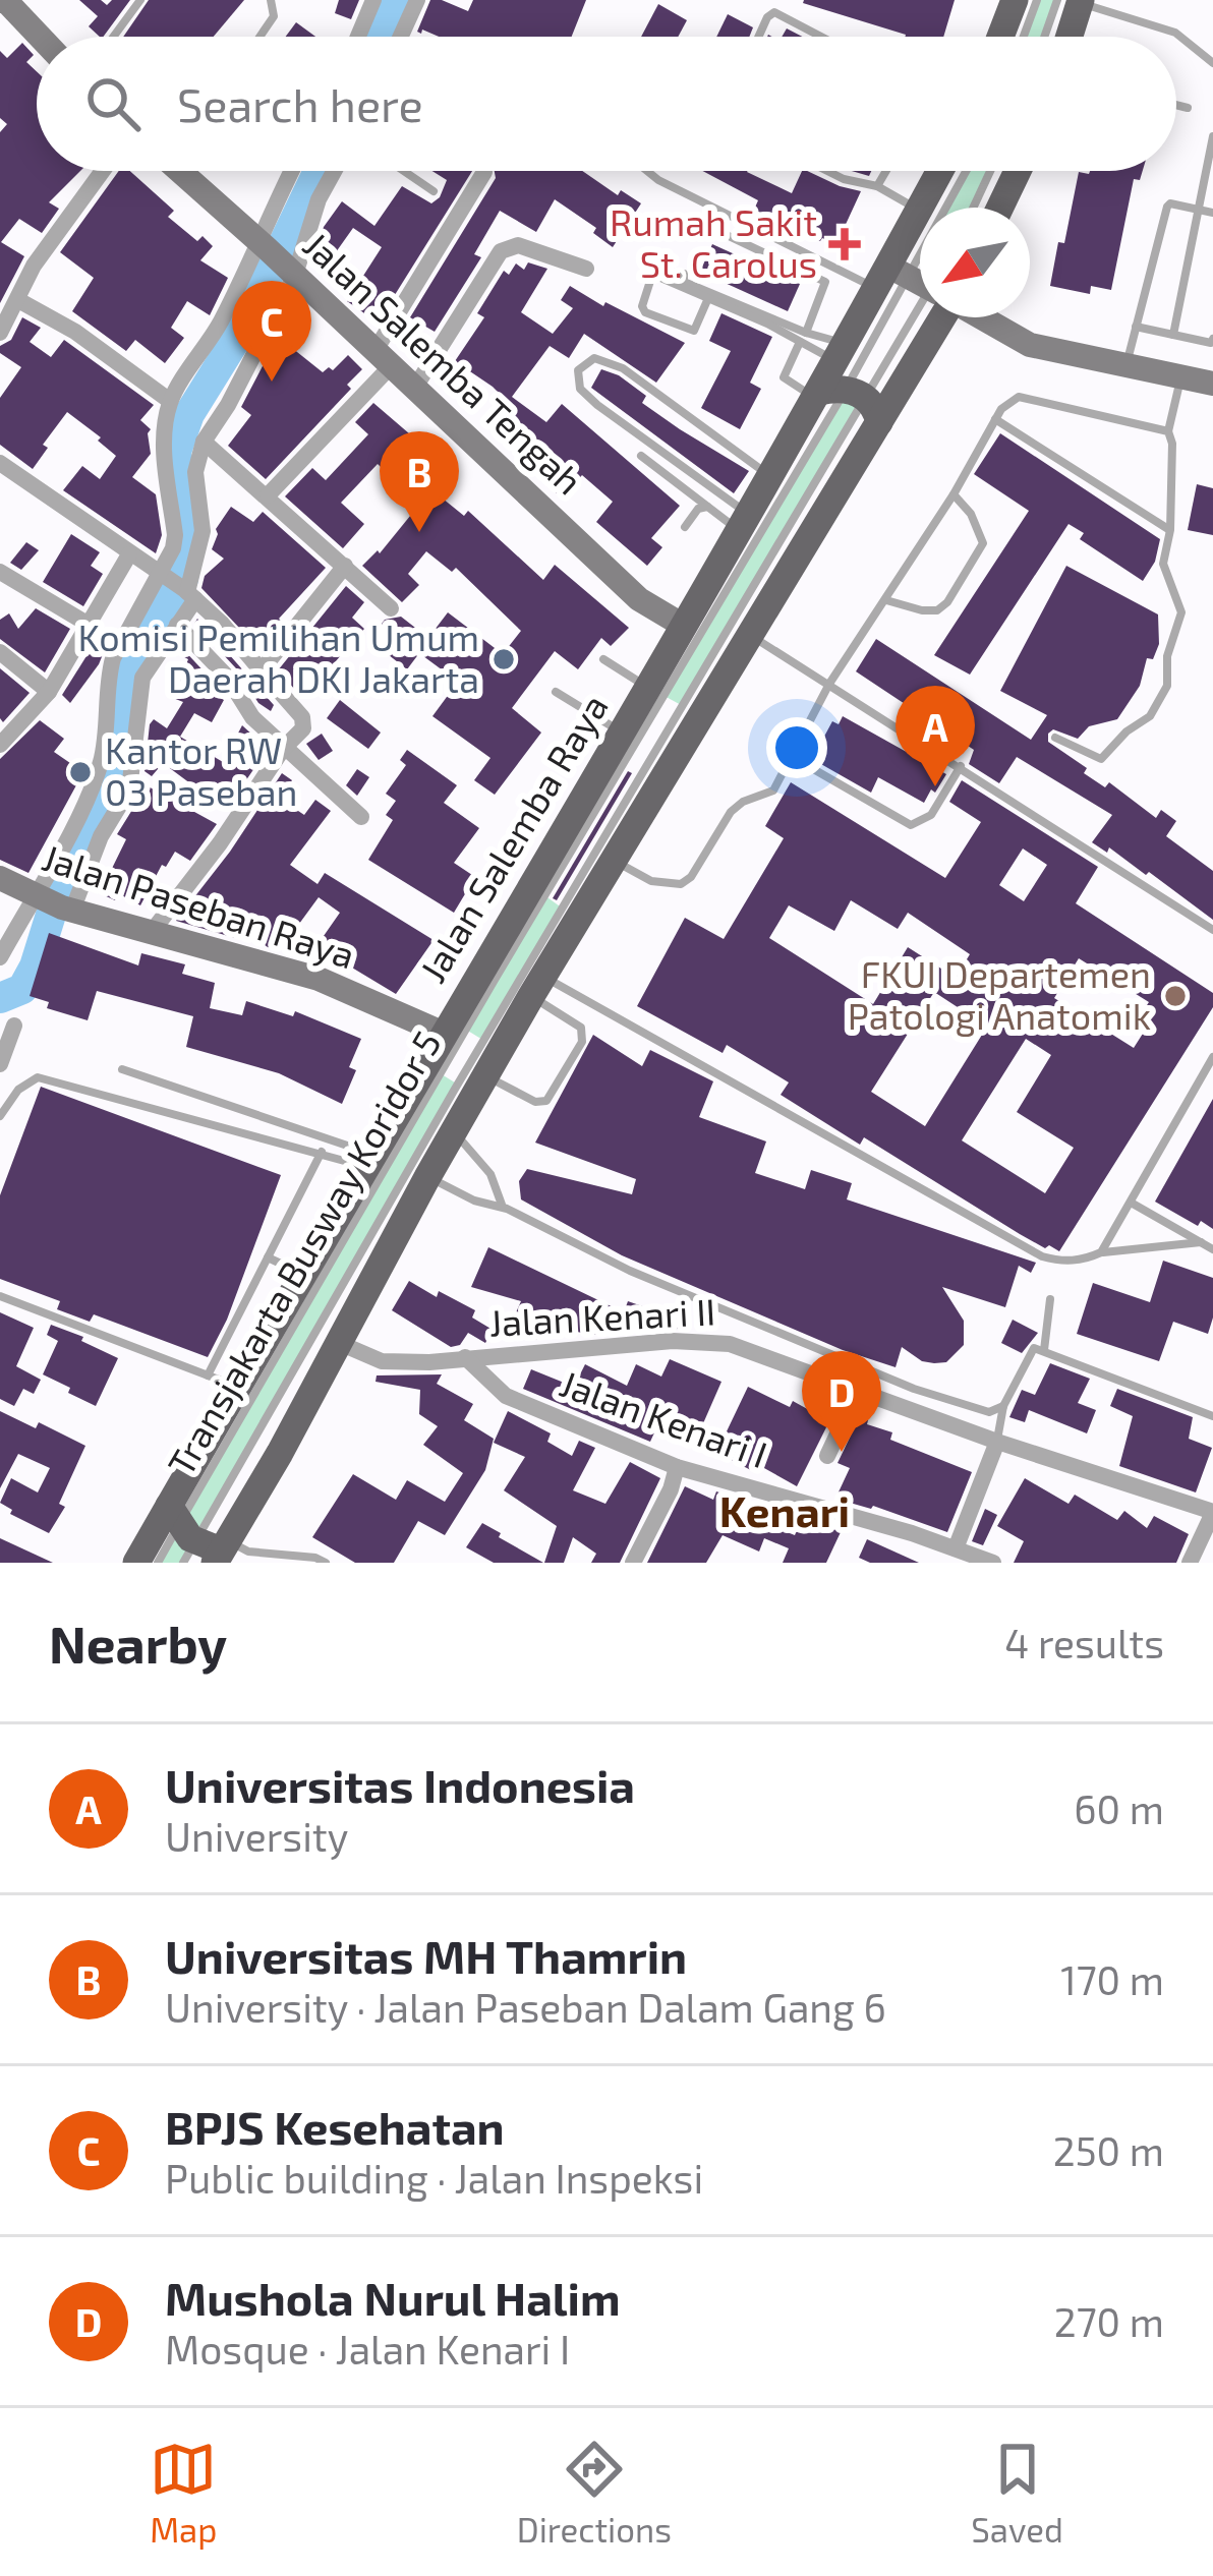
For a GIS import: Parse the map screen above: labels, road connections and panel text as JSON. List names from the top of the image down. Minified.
{"streets":{"main road":["Jalan Salemba Tengah","Jalan Salemba Raya","Jalan Paseban Raya"],"street":["Jalan Kenari II","Jalan Kenari I"],"lane":["Transjakarta Busway Koridor 5"]},"crossings":[["Jalan Salemba Tengah","Jalan Salemba Raya"],["Jalan Salemba Raya","Jalan Paseban Raya"],["Jalan Salemba Raya","Transjakarta Busway Koridor 5"],["Jalan Salemba Raya","Jalan Kenari II"],["Jalan Kenari II","Jalan Kenari I"]],"districts":["Kenari"],"places":{"health":["Rumah Sakit St. Carolus"],"other":["Komisi Pemilihan Umum Daerah DKI Jakarta","Kantor RW 03 Paseban","FKUI Departemen Patologi Anatomik"]},"north":"bottom left","page":{"search":"Search here","pins":["C","B","A","D"],"heading":["Nearby","4 results"],"list":[{"mark":"A","name":"Universitas Indonesia","note":"University","value":"60 m"},{"mark":"B","name":"Universitas MH Thamrin","note":"University · Jalan Paseban Dalam Gang 6","value":"170 m"},{"mark":"C","name":"BPJS Kesehatan","note":"Public building · Jalan Inspeksi","value":"250 m"},{"mark":"D","name":"Mushola Nurul Halim","note":"Mosque · Jalan Kenari I","value":"270 m"}],"nav":["Map","Directions","Saved"]}}
